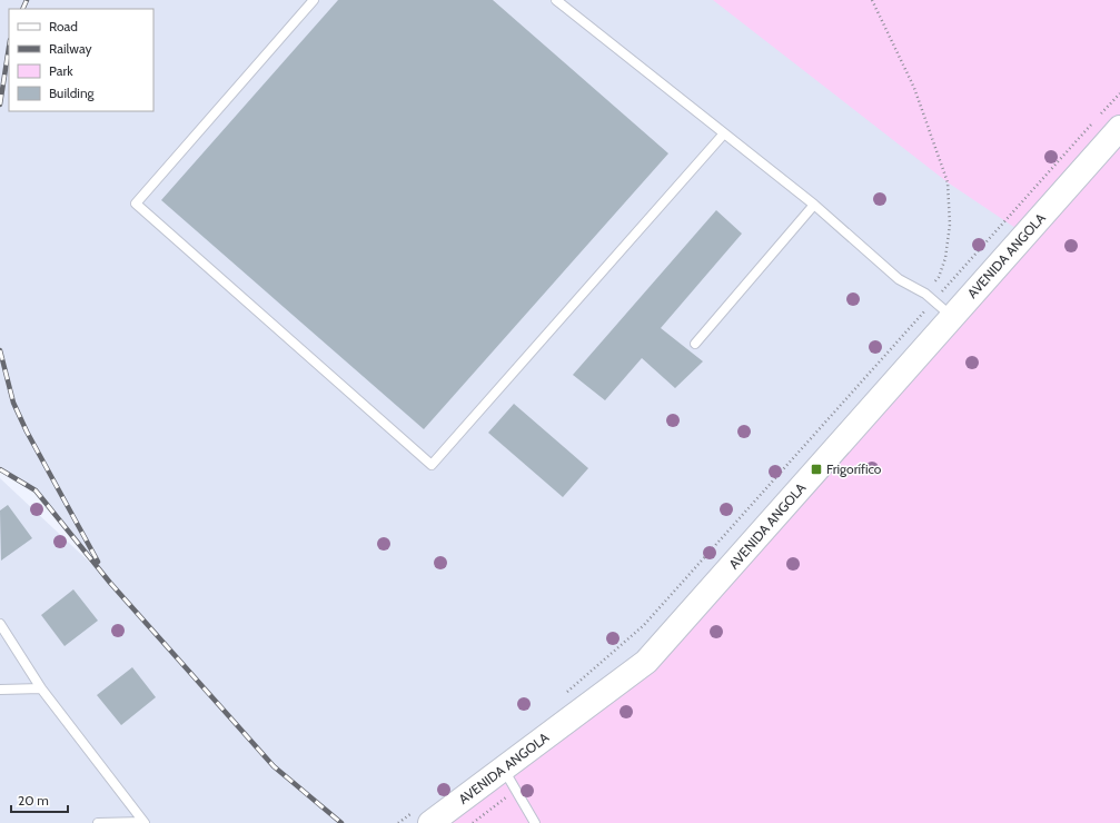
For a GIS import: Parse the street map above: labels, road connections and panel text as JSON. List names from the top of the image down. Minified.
{"streets":{"main road":["AVENIDA ANGOLA"]},"places":{"transit":["Frigorífico"]},"legend":["Road","Railway","Park","Building"],"scale_bar":"20 m"}
